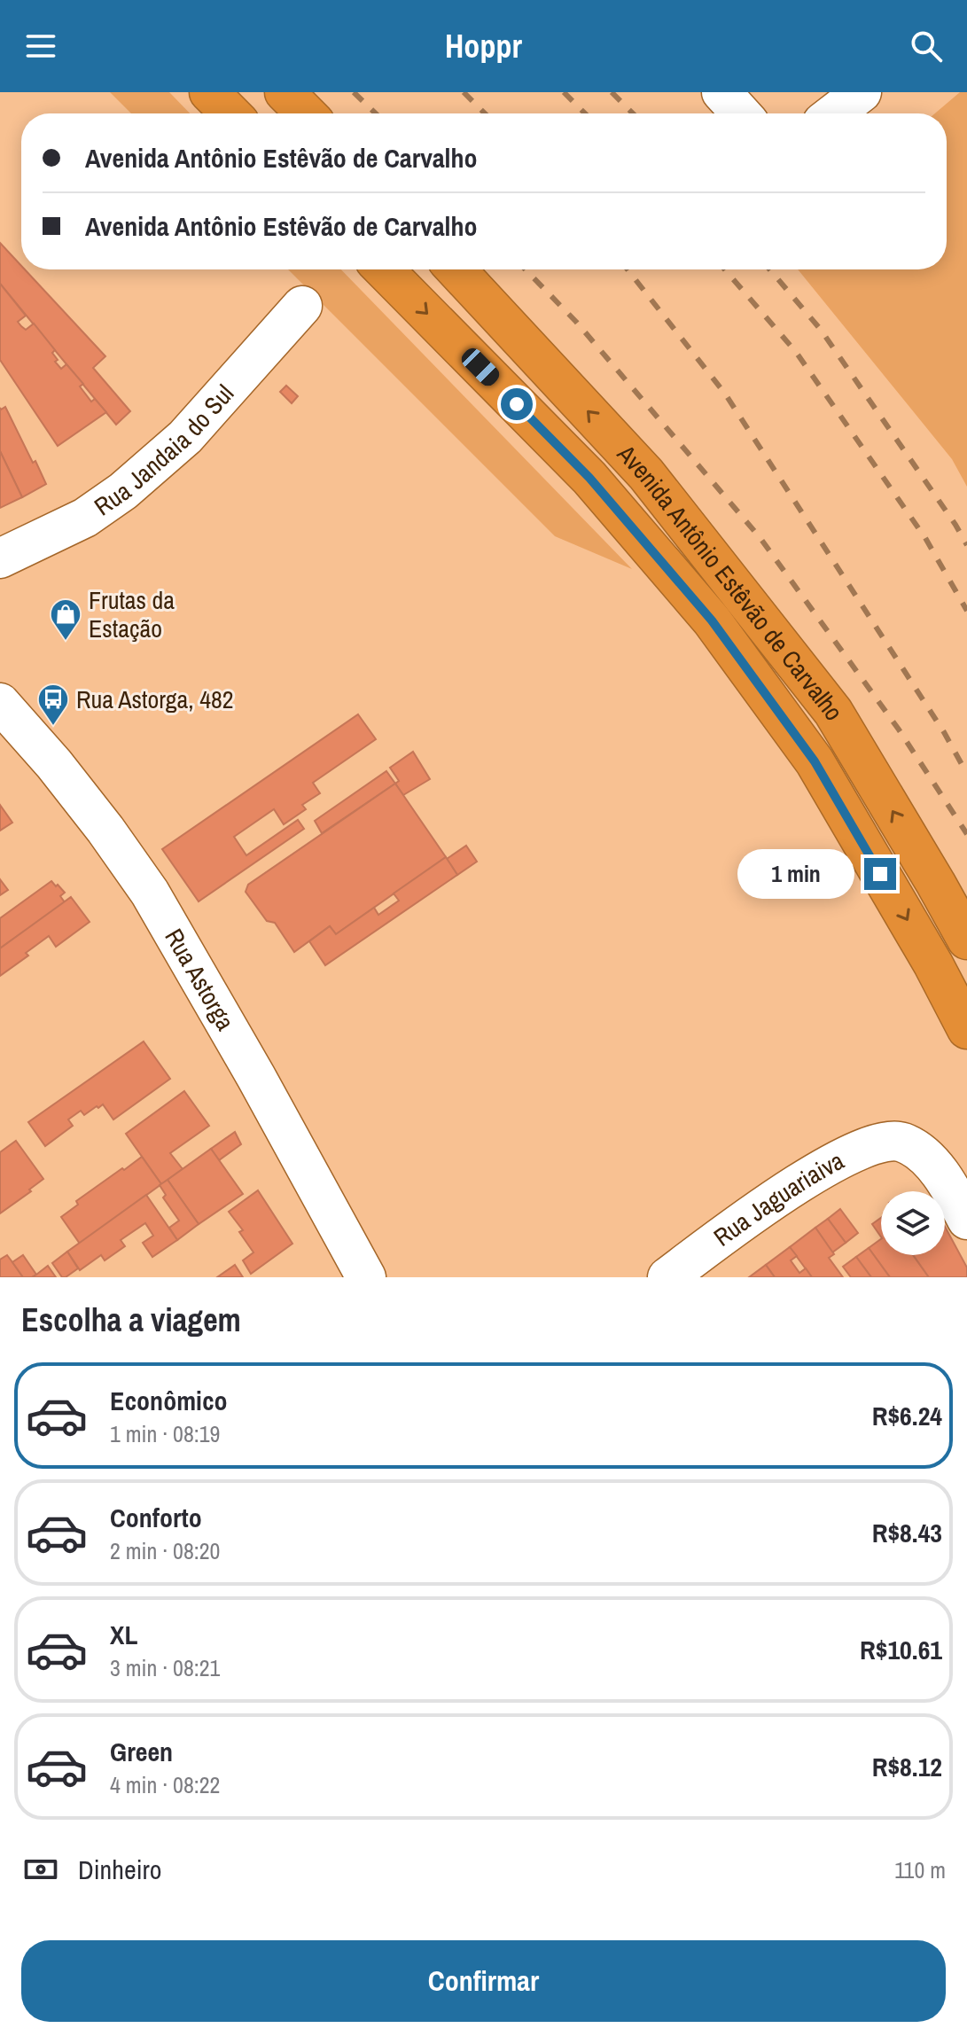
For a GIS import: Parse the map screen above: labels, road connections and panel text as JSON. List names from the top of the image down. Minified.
{"streets":{"highway":["Avenida Antônio Estêvão de Carvalho"],"street":["Rua Jandaia do Sul","Rua Astorga","Rua Jaguariaiva"]},"places":{"shop":["Frutas da Estação"],"bus stop":["Rua Astorga, 482"]},"page":{"header":"Hoppr","banner":["Avenida Antônio Estêvão de Carvalho","Avenida Antônio Estêvão de Carvalho"],"bubble":"1 min","heading":"Escolha a viagem","list":[{"name":"Econômico","note":"1 min · 08:19","value":"R$6.24"},{"name":"Conforto","note":"2 min · 08:20","value":"R$8.43"},{"name":"XL","note":"3 min · 08:21","value":"R$10.61"},{"name":"Green","note":"4 min · 08:22","value":"R$8.12"}],"pay":["Dinheiro","110 m"],"buttons":"Confirmar"}}
